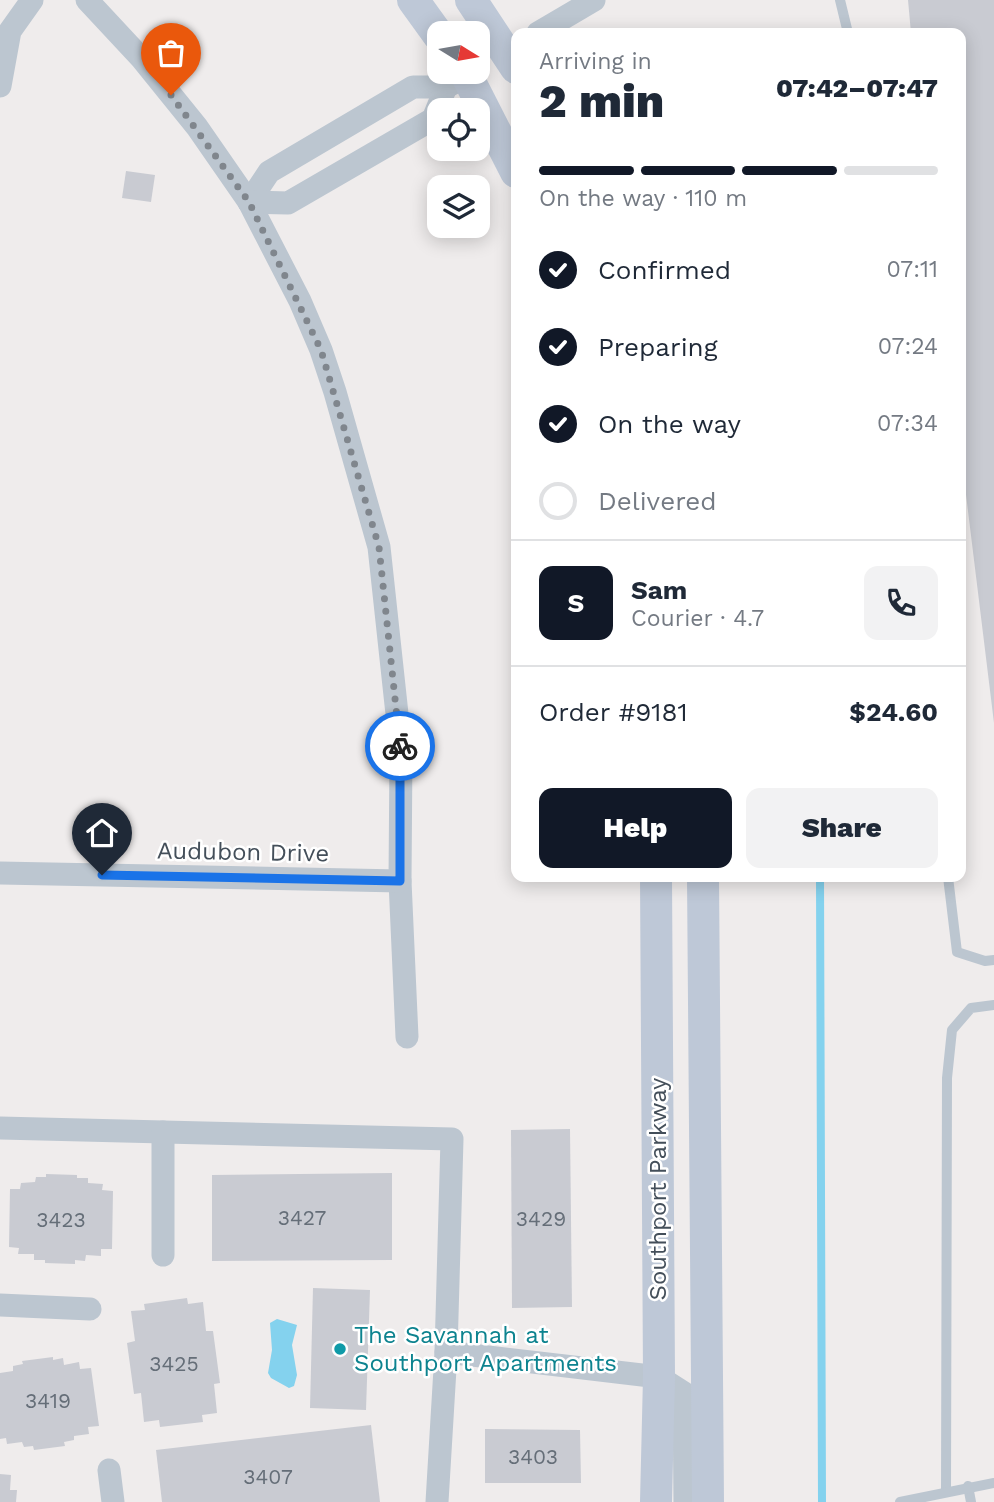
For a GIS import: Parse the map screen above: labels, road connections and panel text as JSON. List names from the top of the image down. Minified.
{"streets":{"main road":["Southport Parkway"],"street":["Audubon Drive"]},"places":["The Savannah at Southport Apartments"],"house_numbers":["3427","3429","3423","3425","3419","3403","3407"],"north":"right","page":{"heading":["2 min","Arriving in","07:42–07:47"],"panel":["Sam","Courier · 4.7","Order #9181","$24.60"],"bar":"On the way · 110 m","list":[["Confirmed","07:11"],["Preparing","07:24"],["On the way","07:34"],"Delivered"],"round":"S","buttons":["Help","Share"]}}
